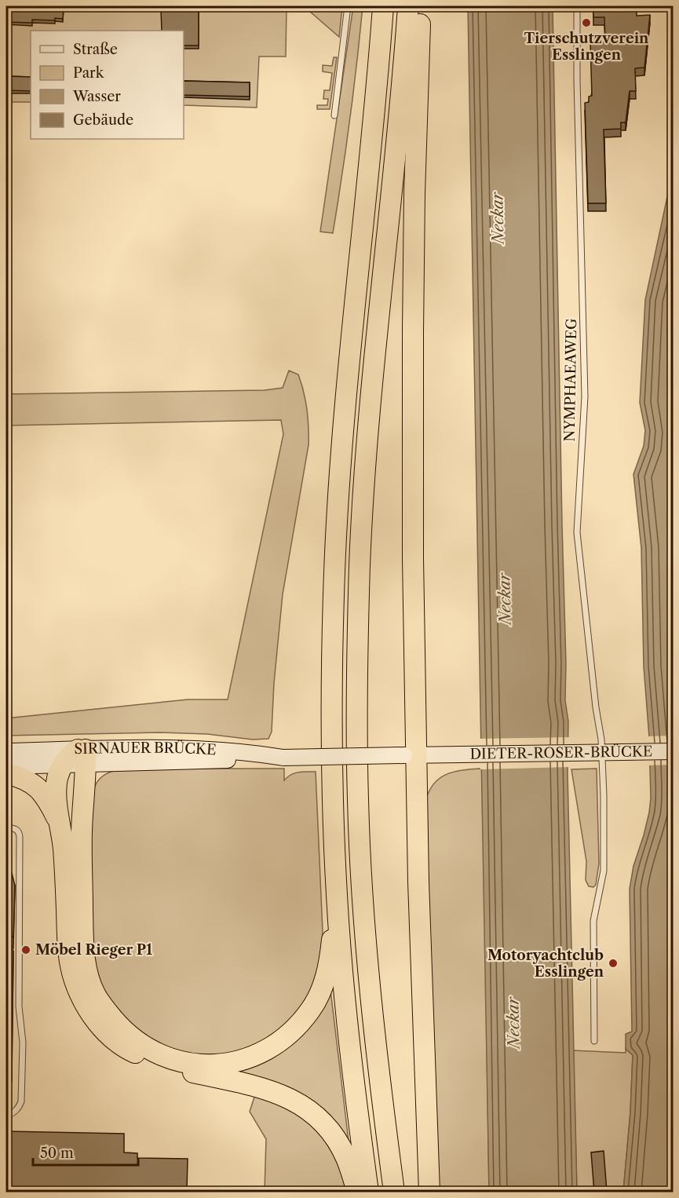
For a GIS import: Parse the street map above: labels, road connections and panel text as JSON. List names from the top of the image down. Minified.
{"streets":{"main road":["SIRNAUER BRÜCKE","DIETER-ROSER-BRÜCKE"],"lane":["NYMPHAEAWEG"]},"crossings":[["NYMPHAEAWEG","DIETER-ROSER-BRÜCKE"],["SIRNAUER BRÜCKE","DIETER-ROSER-BRÜCKE"]],"water":["Neckar"],"places":["Tierschutzverein Esslingen","Möbel Rieger P1","Motoryachtclub Esslingen"],"legend":["Straße","Park","Wasser","Gebäude"],"scale_bar":"50 m"}
